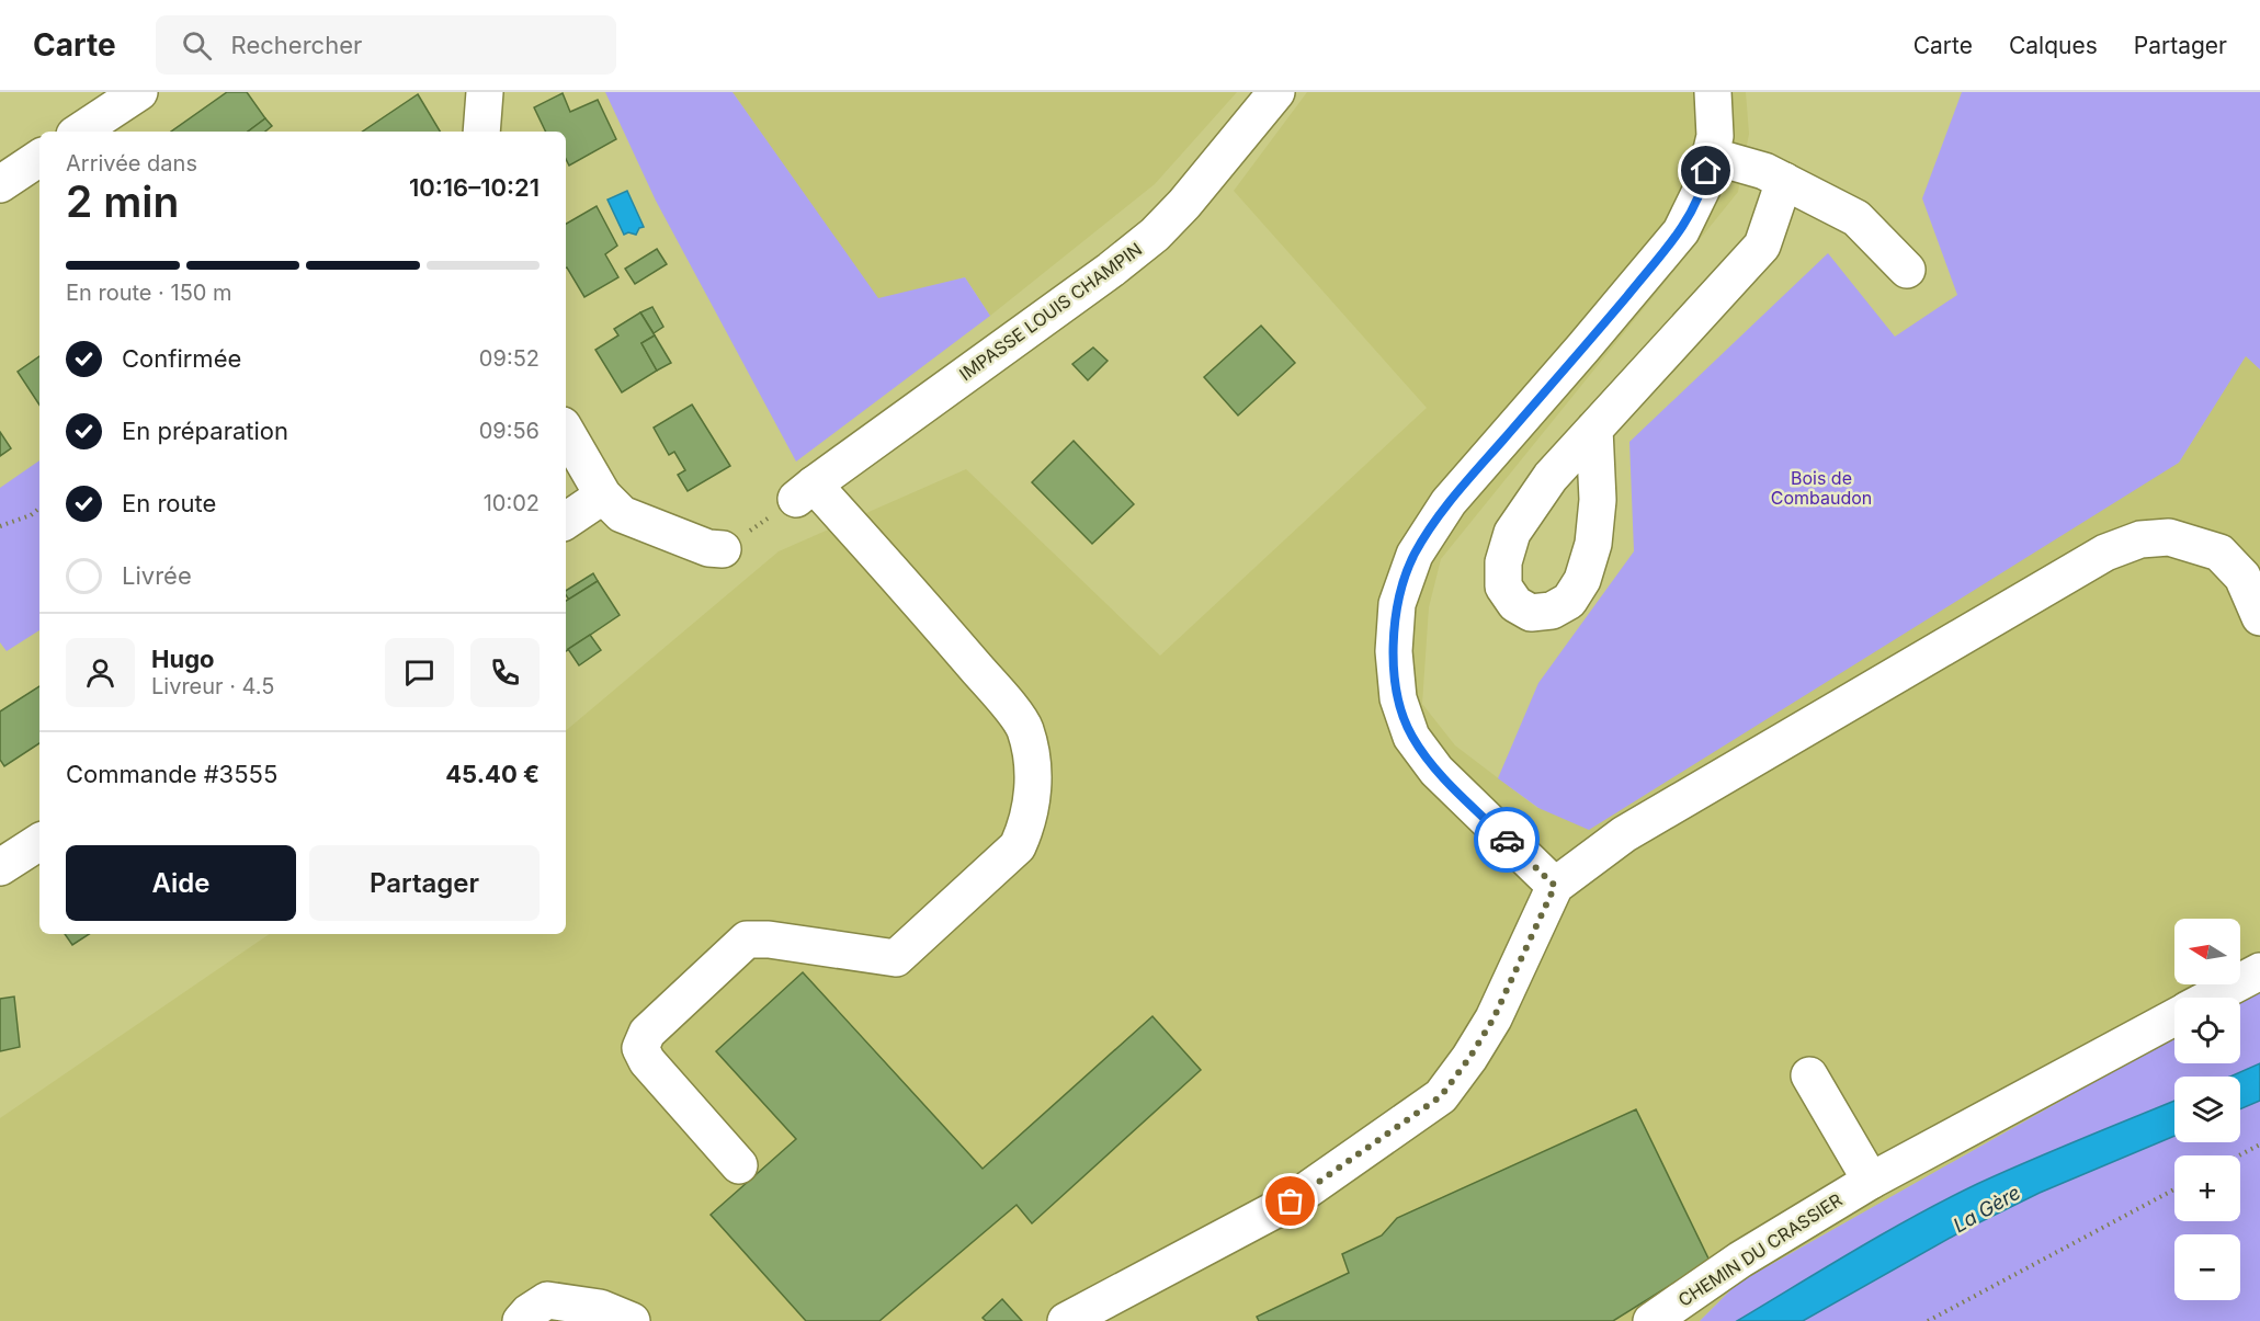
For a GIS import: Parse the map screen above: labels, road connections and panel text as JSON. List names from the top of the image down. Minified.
{"streets":{"street":["IMPASSE LOUIS CHAMPIN","CHEMIN DU CRASSIER"]},"water":["La Gère"],"parks":["Bois de Combaudon"],"north":"left","page":{"header":"Carte","search":"Rechercher","nav":["Carte","Calques","Partager"],"heading":["2 min","Arrivée dans","10:16–10:21"],"panel":["Hugo","Livreur · 4.5","Commande #3555","45.40 €"],"bar":"En route · 150 m","list":[["Confirmée","09:52"],["En préparation","09:56"],["En route","10:02"],"Livrée"],"buttons":["Aide","Partager"],"map_buttons":["+","−"]}}
